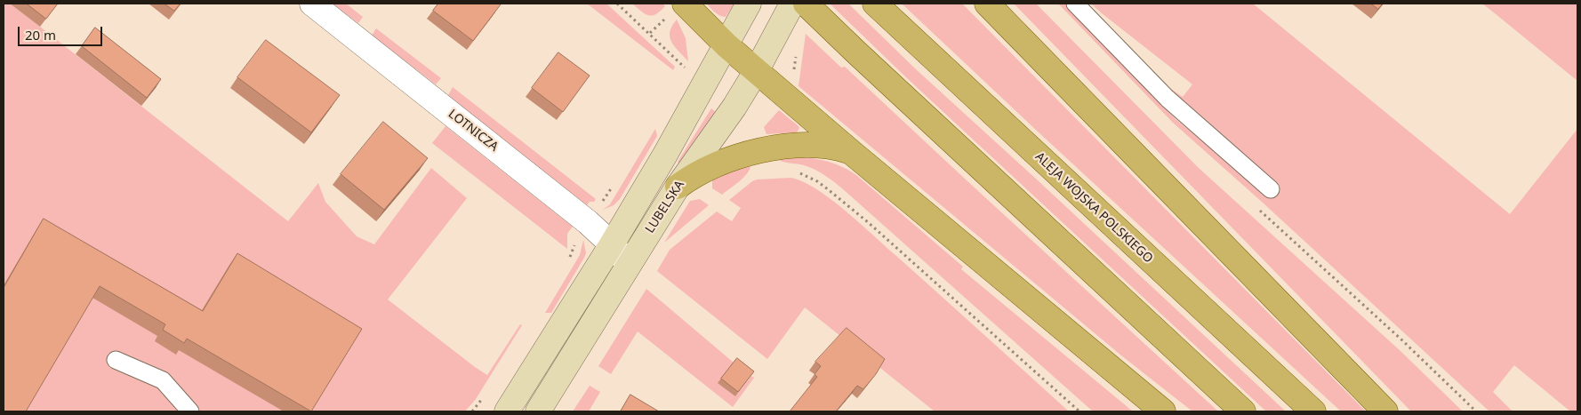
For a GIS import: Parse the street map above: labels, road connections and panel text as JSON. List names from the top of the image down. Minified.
{"streets":{"main road":["ALEJA WOJSKA POLSKIEGO"],"street":["LOTNICZA","LUBELSKA"]},"crossings":[["LOTNICZA","LUBELSKA"]],"scale_bar":"20 m"}
